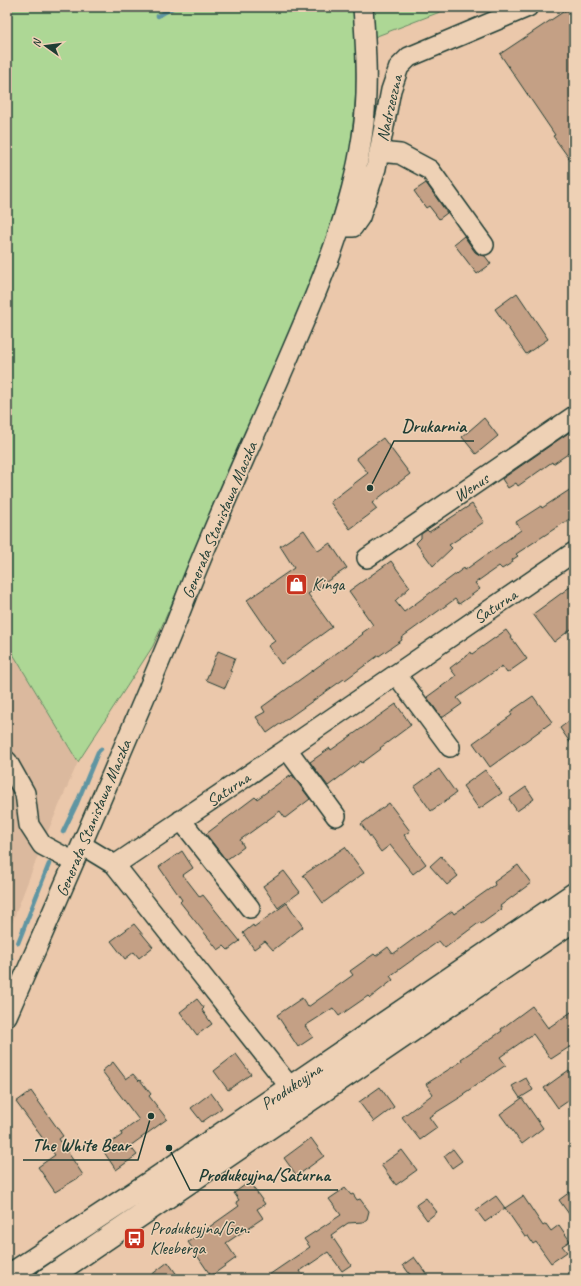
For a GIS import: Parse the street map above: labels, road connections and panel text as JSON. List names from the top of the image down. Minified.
{"streets":{"main road":["Produkcyjna"],"street":["Nadrzeczna","Wenus","Generała Stanisława Maczka","Saturna"]},"crossings":[["Nadrzeczna","Generała Stanisława Maczka"]],"places":{"other":["Drukarnia","The White Bear","Produkcyjna/Saturna"],"shop":["Kinga"],"bus stop":["Produkcyjna/Gen. Kleeberga"]},"north":"left"}
